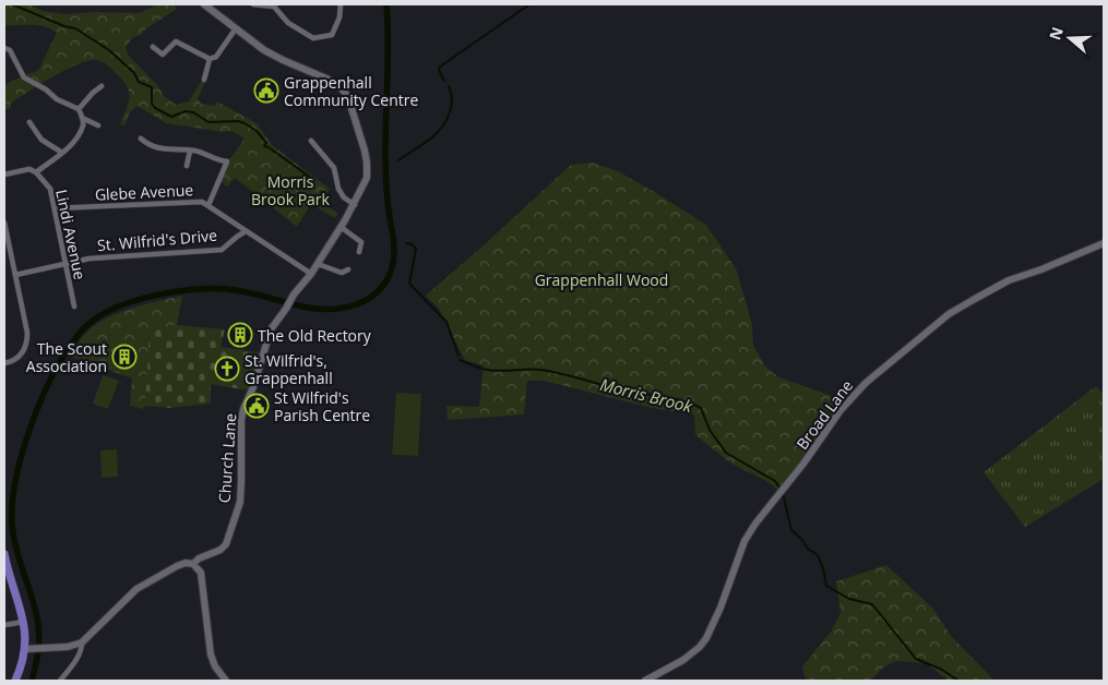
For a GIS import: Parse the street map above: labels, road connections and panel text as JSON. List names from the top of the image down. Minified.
{"streets":{"street":["Glebe Avenue","Lindi Avenue","St. Wilfrid's Drive","Broad Lane","Church Lane"]},"crossings":[["Glebe Avenue","Lindi Avenue"],["Glebe Avenue","St. Wilfrid's Drive"],["Glebe Avenue","Church Lane"],["Lindi Avenue","St. Wilfrid's Drive"]],"water":["Morris Brook"],"parks":["Morris Brook Park","Grappenhall Wood"],"places":{"public building":["Grappenhall Community Centre","St Wilfrid's Parish Centre"],"building":["The Old Rectory","The Scout Association"],"church":["St. Wilfrid's, Grappenhall"]},"north":"left"}
